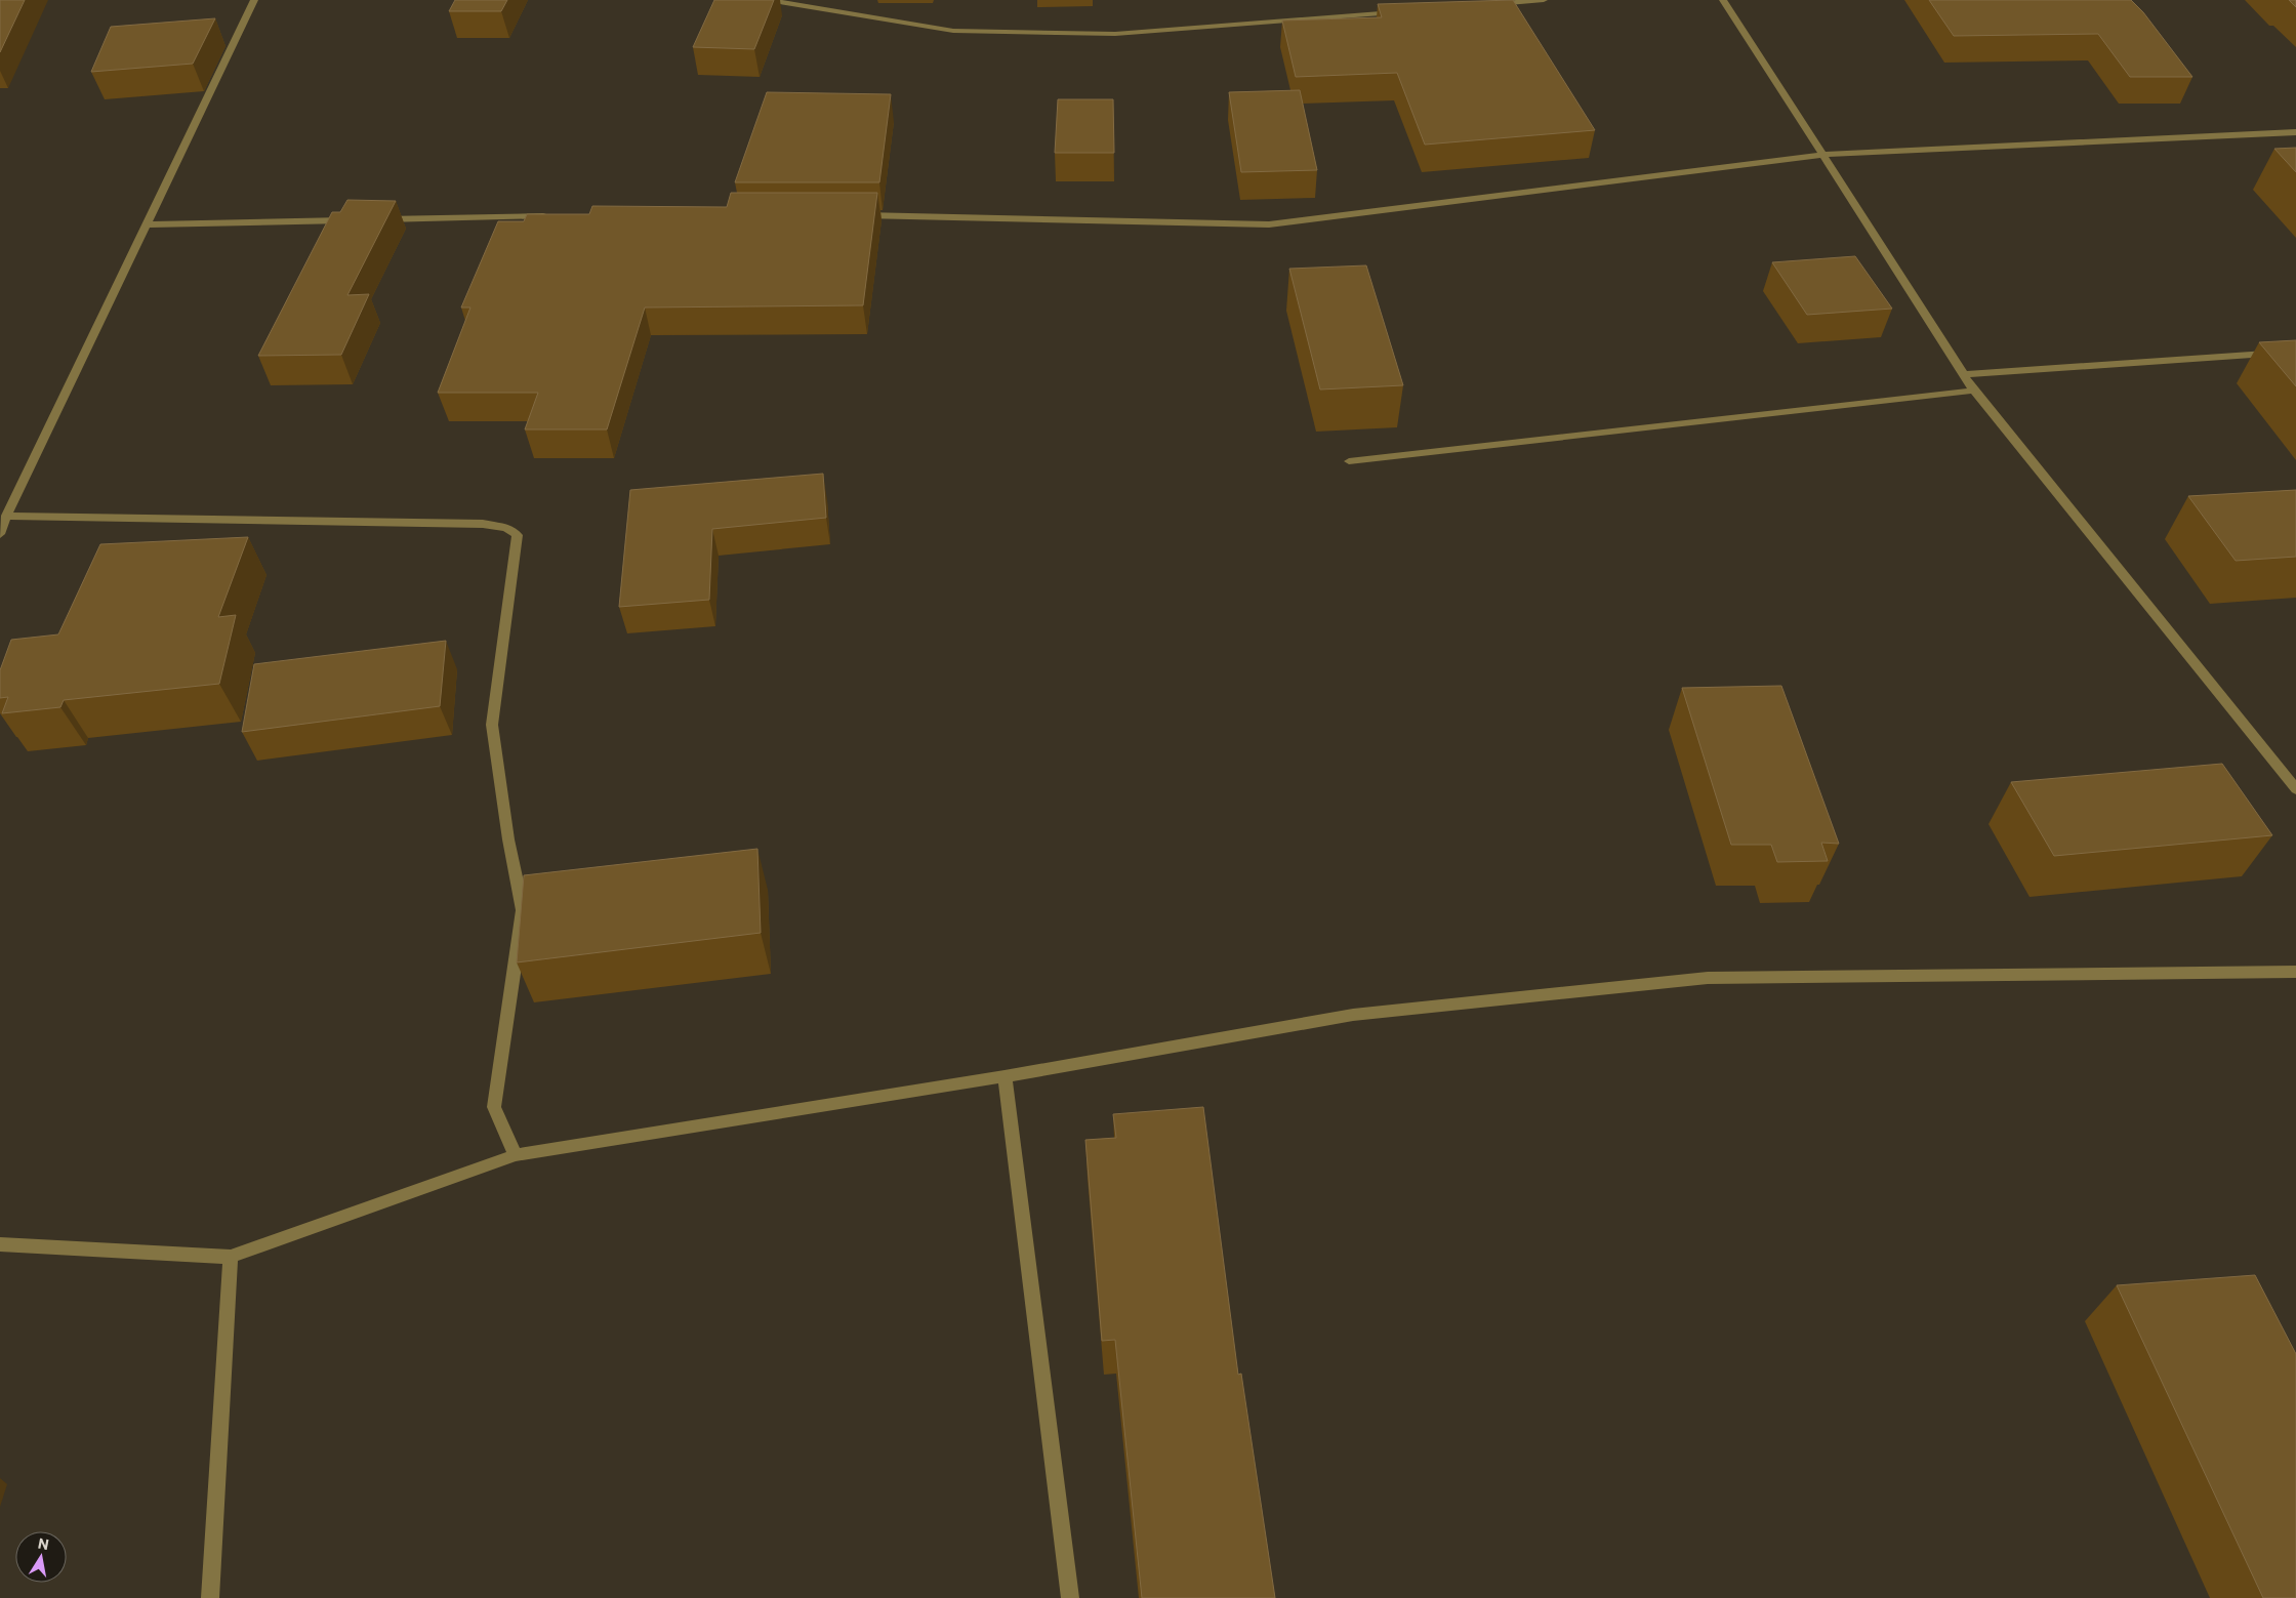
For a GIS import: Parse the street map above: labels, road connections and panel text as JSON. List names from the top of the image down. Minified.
{"north":"top"}
